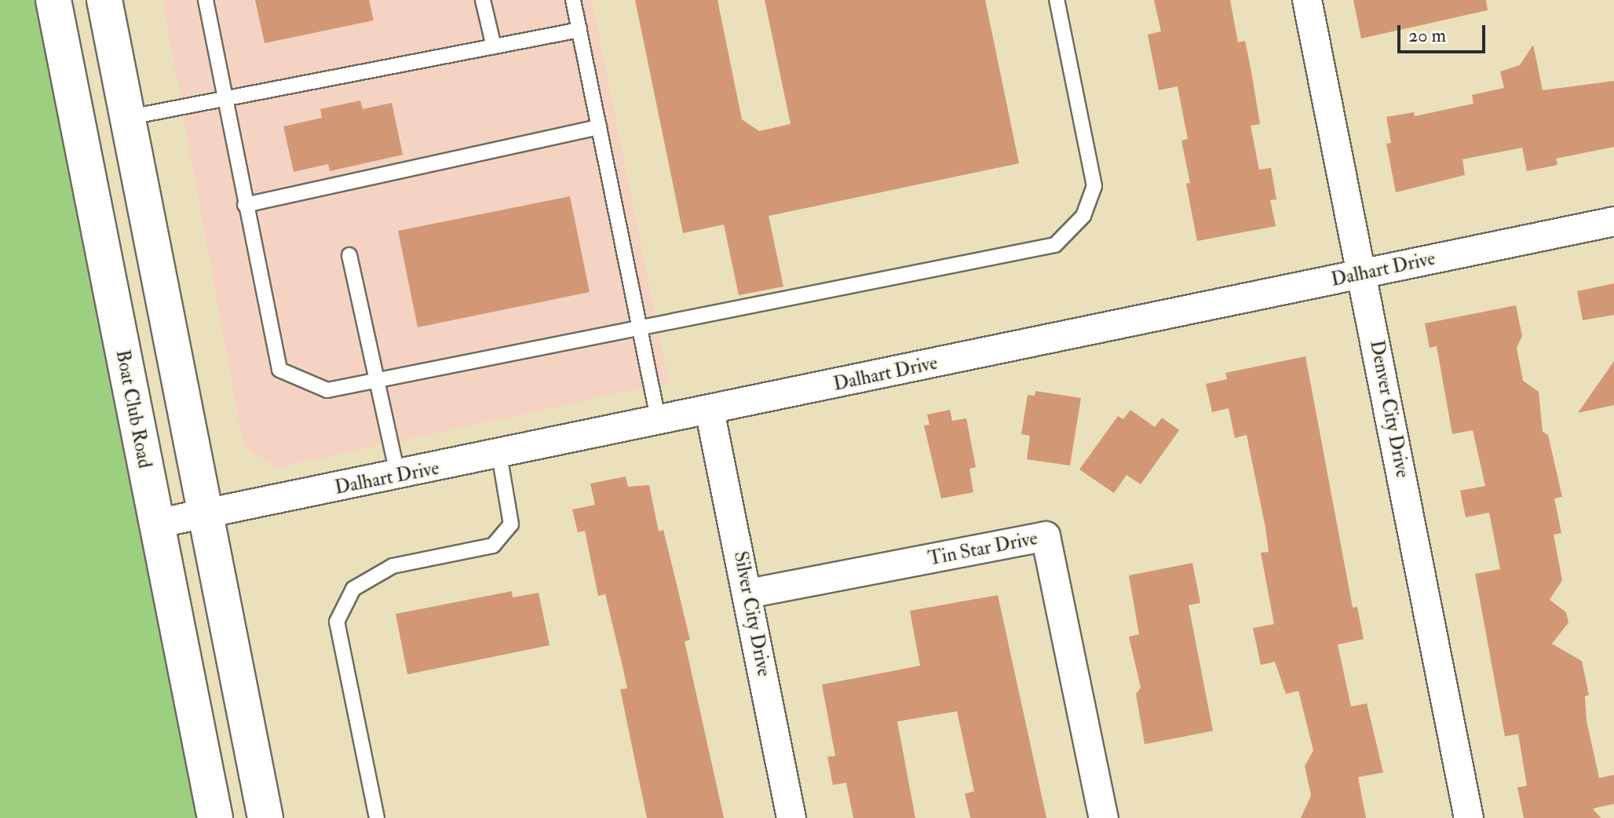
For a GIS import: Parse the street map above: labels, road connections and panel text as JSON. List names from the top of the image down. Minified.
{"streets":{"main road":["Boat Club Road"],"street":["Dalhart Drive","Denver City Drive","Tin Star Drive","Silver City Drive"]},"crossings":[["Dalhart Drive","Boat Club Road"],["Dalhart Drive","Denver City Drive"],["Dalhart Drive","Silver City Drive"],["Tin Star Drive","Silver City Drive"]],"scale_bar":"20 m"}
